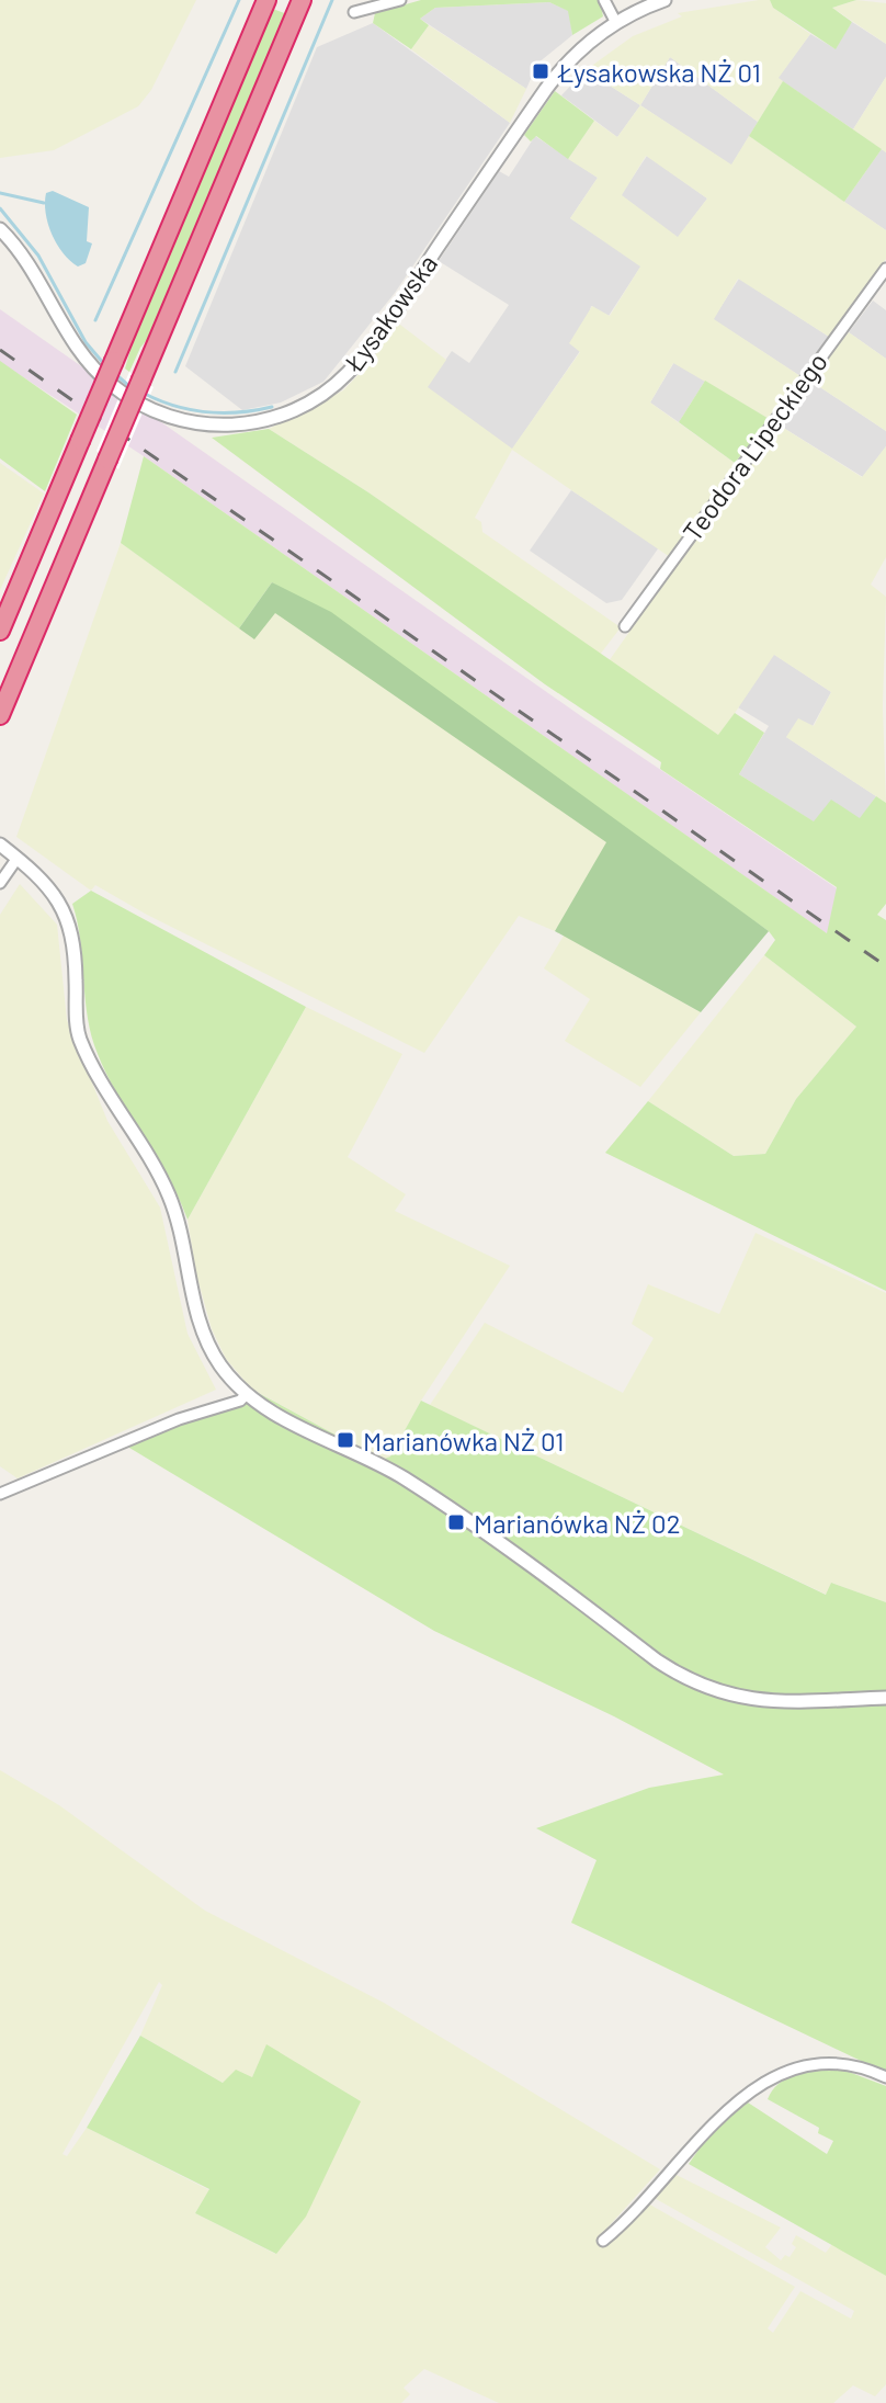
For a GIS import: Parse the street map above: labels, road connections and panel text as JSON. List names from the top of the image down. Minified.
{"streets":{"street":["Łysakowska","Teodora Lipeckiego"]},"places":{"transit":["Łysakowska NŻ 01","Marianówka NŻ 01","Marianówka NŻ 02"]}}
